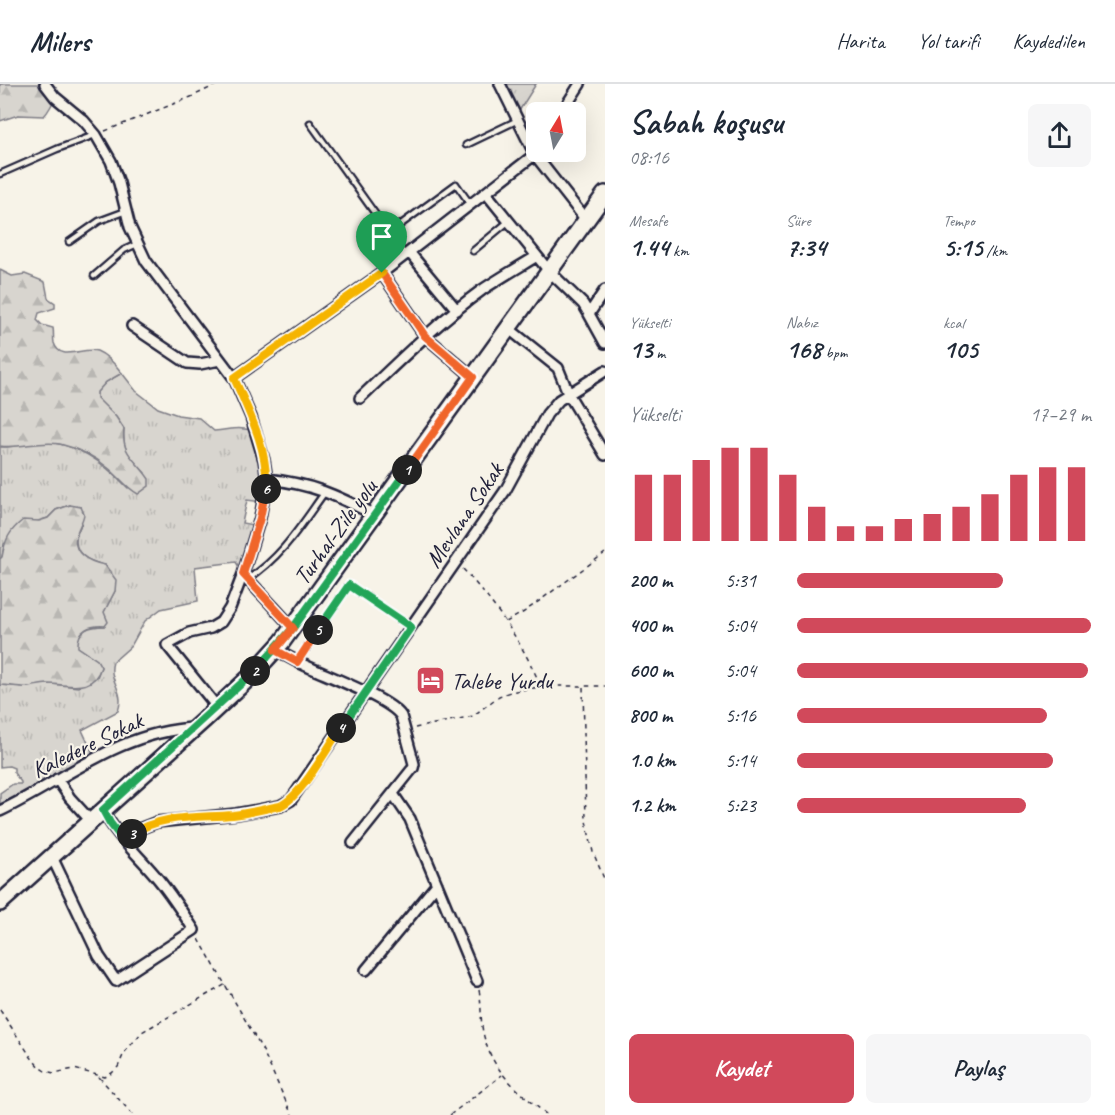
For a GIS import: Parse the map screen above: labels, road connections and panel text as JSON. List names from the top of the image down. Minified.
{"streets":{"main road":["Turhal-Zile yolu"],"street":["Mevlana Sokak","Kaledere Sokak"]},"crossings":[["Turhal-Zile yolu","Kaledere Sokak"]],"places":{"hotel":["Talebe Yurdu"]},"north":"top","page":{"header":"Milers","nav":["Harita","Yol tarifi","Kaydedilen"],"heading":["Sabah koşusu","08:16"],"stats":[["Mesafe","1.44 km"],["Süre","7:34"],["Tempo","5:15 /km"],["Yükselti","13 m"],["Nabız","168 bpm"],["kcal","105"]],"chart":["Yükselti","17–29 m"],"pins":["1","6","5","2","4","3"],"list":[{"name":"200 m","note":"5:31"},{"name":"400 m","note":"5:04"},{"name":"600 m","note":"5:04"},{"name":"800 m","note":"5:16"},{"name":"1.0 km","note":"5:14"},{"name":"1.2 km","note":"5:23"}],"buttons":["Kaydet","Paylaş"]}}
